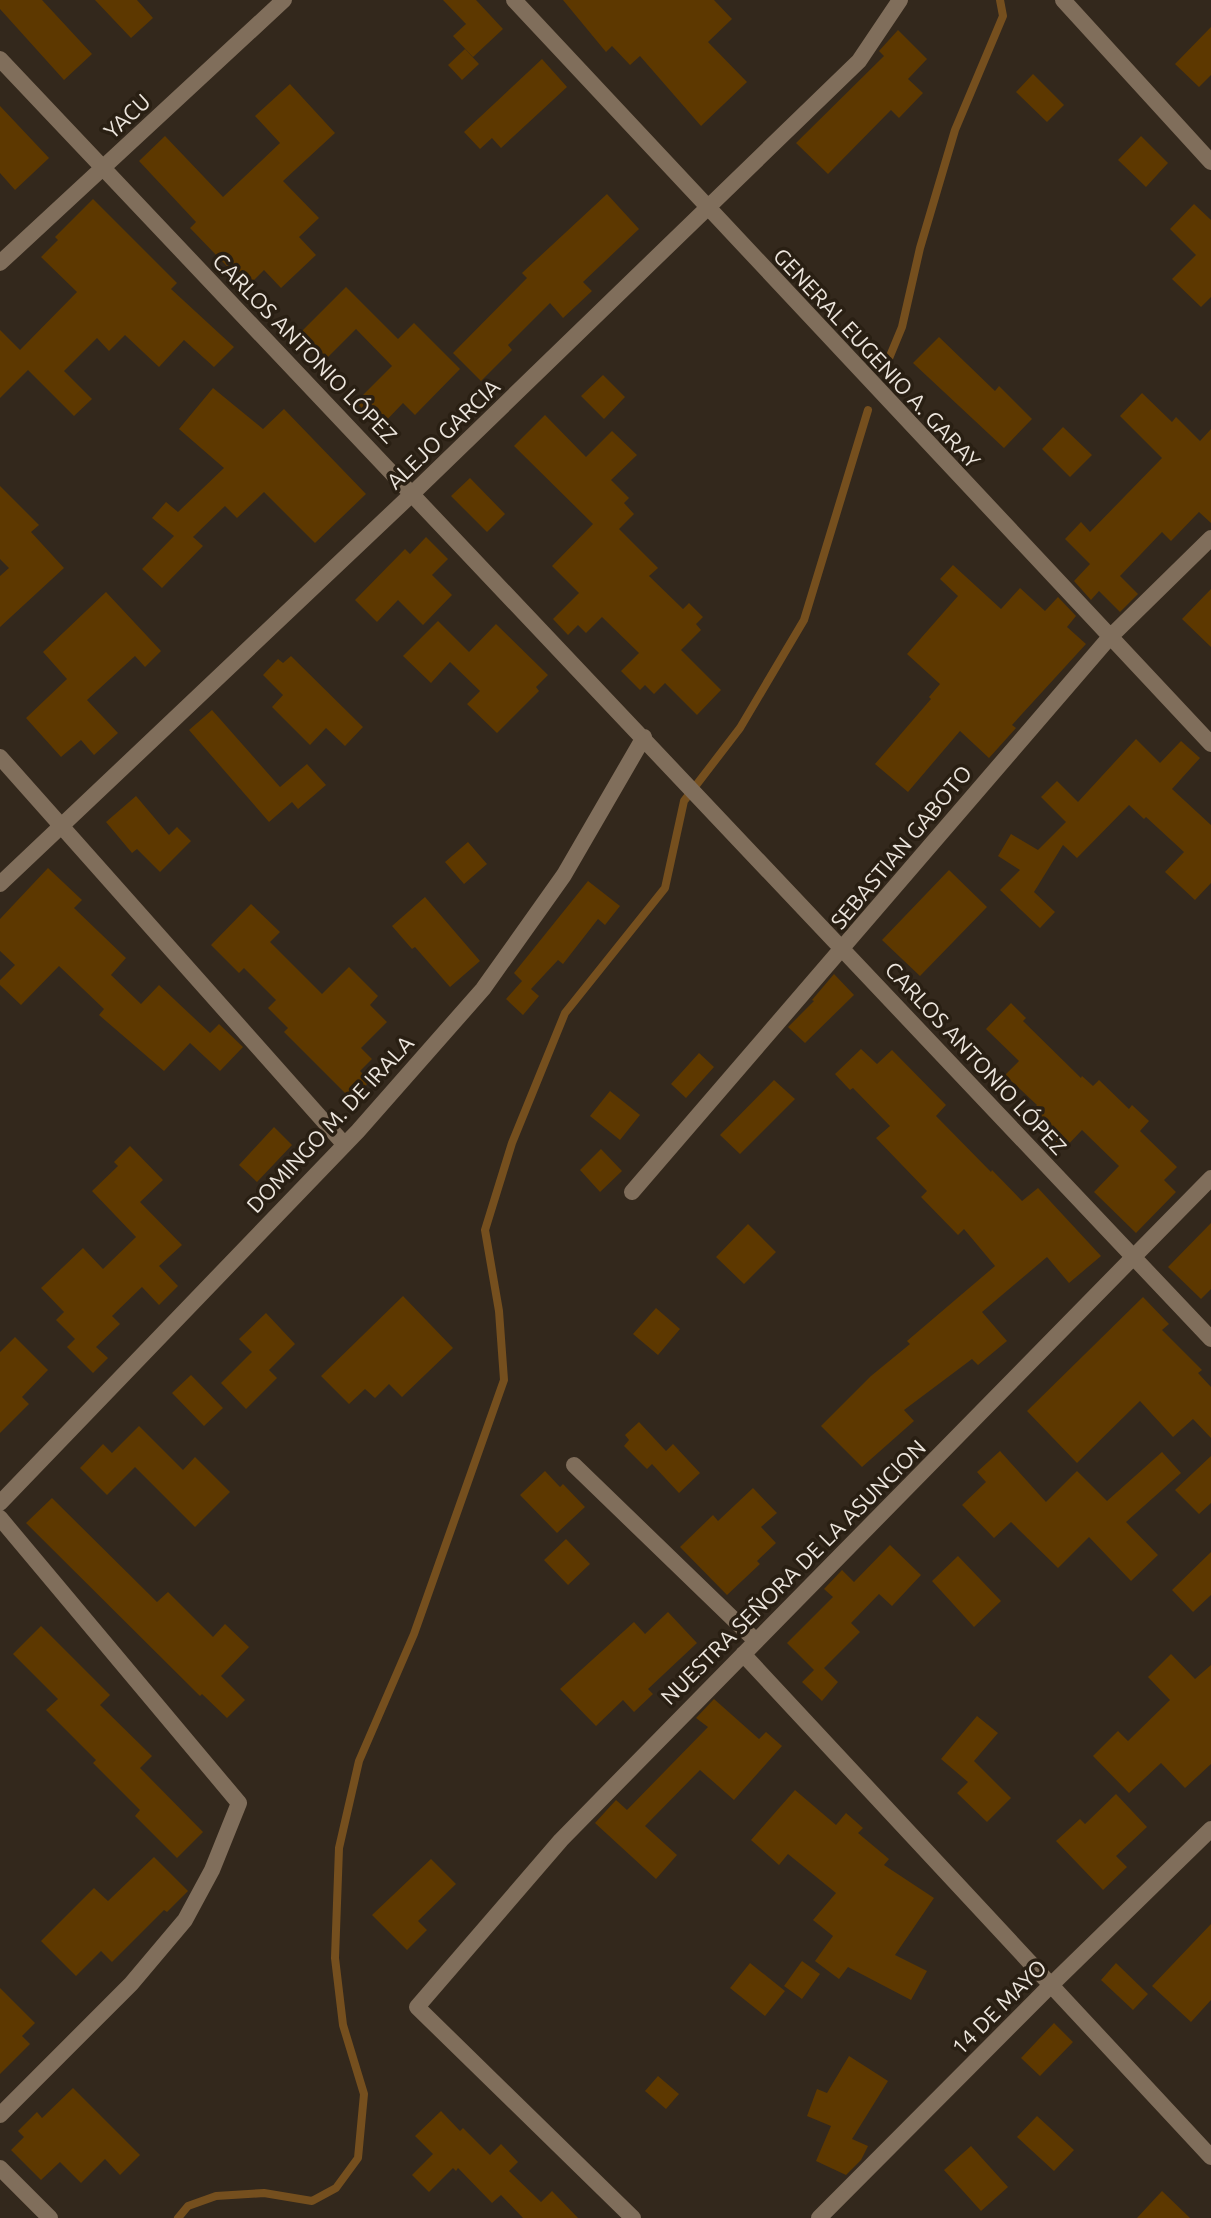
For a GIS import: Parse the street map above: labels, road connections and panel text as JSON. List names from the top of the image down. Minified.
{"streets":{"street":["YACU","CARLOS ANTONIO LÓPEZ","GENERAL EUGENIO A. GARAY","ALEJO GARCIA","SEBASTIAN GABOTO","DOMINGO M. DE IRALA","NUESTRA SEÑORA DE LA ASUNCION","14 DE MAYO"]},"crossings":[["YACU","CARLOS ANTONIO LÓPEZ"],["CARLOS ANTONIO LÓPEZ","ALEJO GARCIA"],["CARLOS ANTONIO LÓPEZ","SEBASTIAN GABOTO"],["CARLOS ANTONIO LÓPEZ","DOMINGO M. DE IRALA"],["CARLOS ANTONIO LÓPEZ","NUESTRA SEÑORA DE LA ASUNCION"],["GENERAL EUGENIO A. GARAY","ALEJO GARCIA"],["GENERAL EUGENIO A. GARAY","SEBASTIAN GABOTO"]]}
